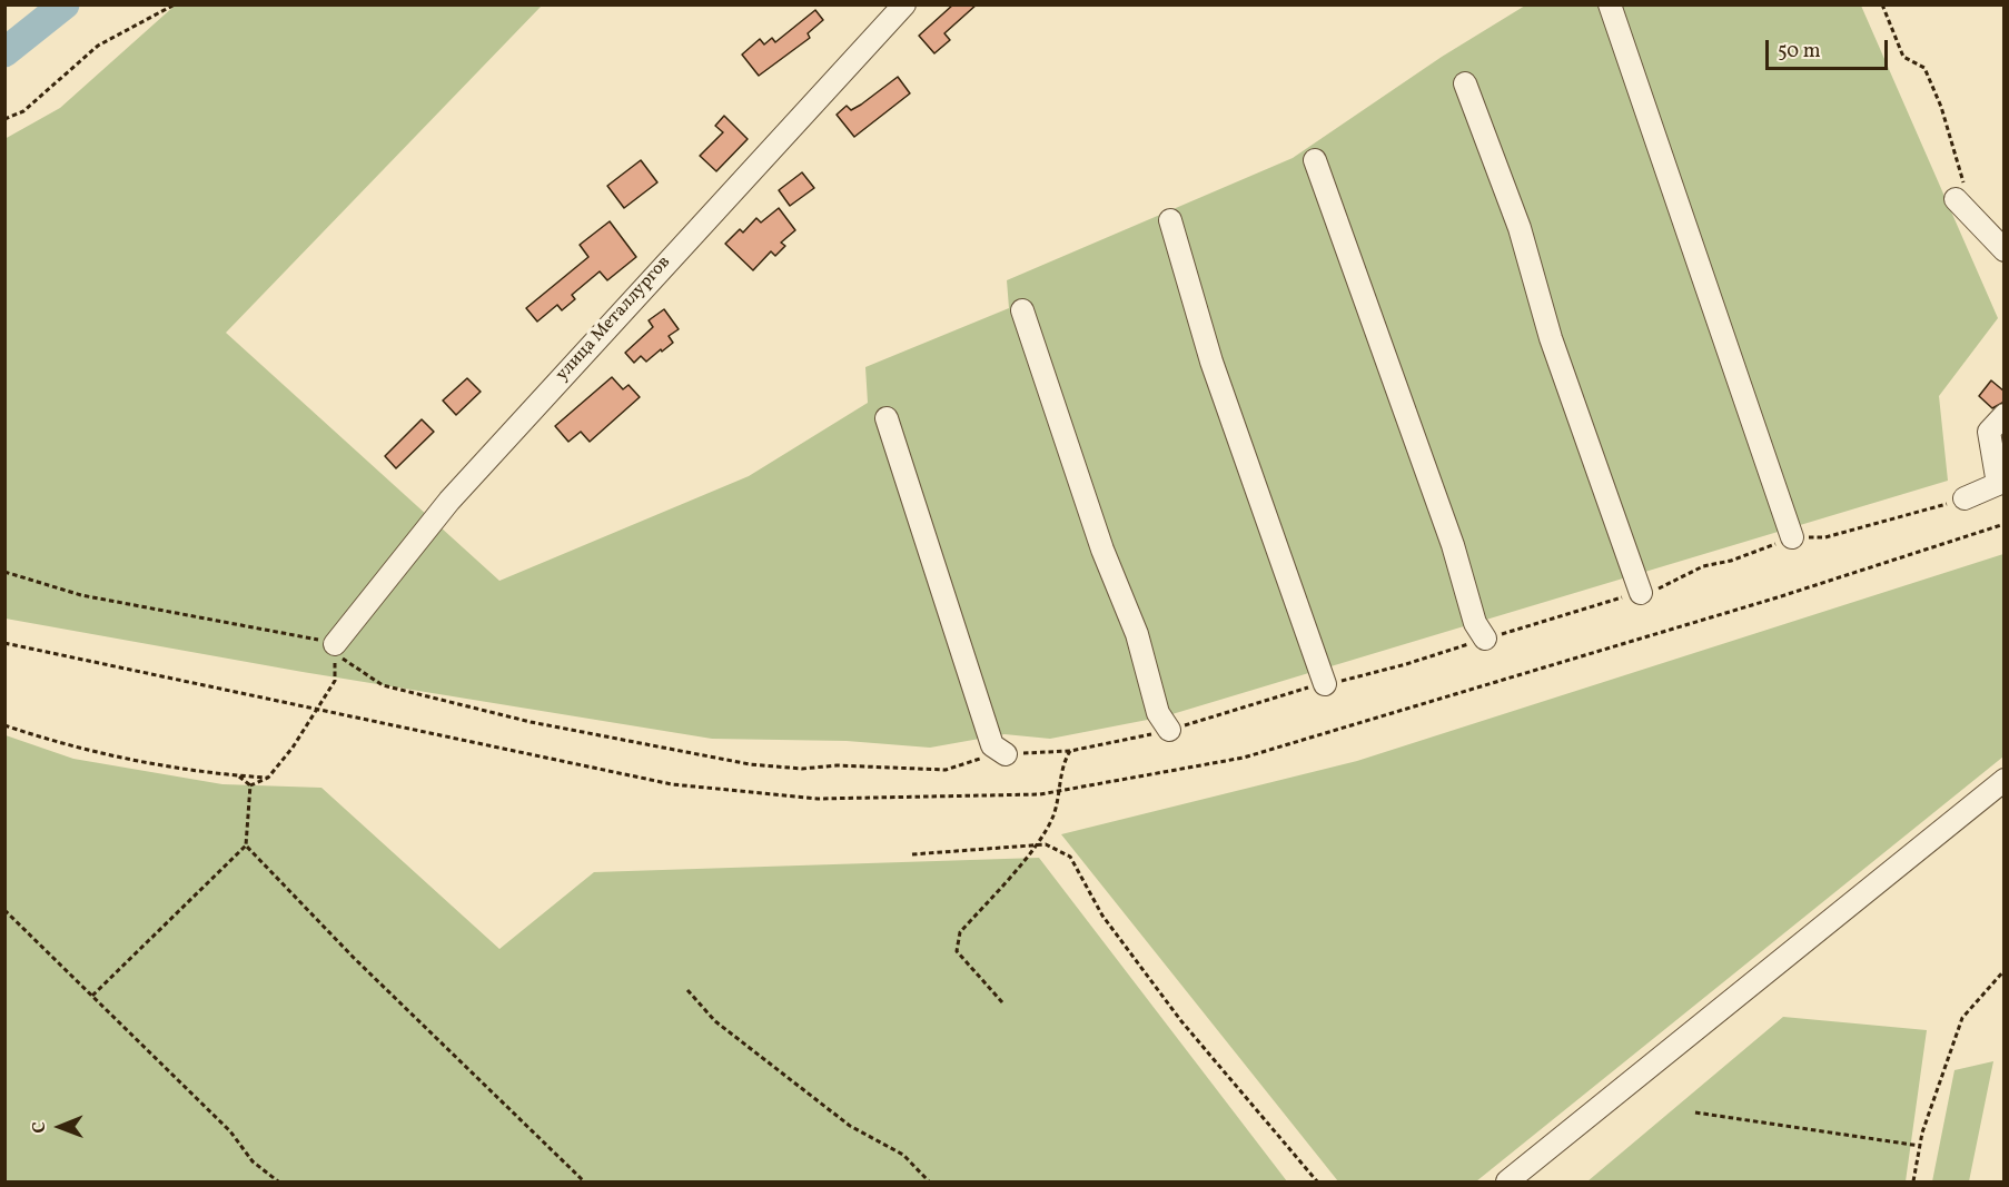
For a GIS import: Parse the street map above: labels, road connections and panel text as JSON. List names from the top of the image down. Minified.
{"streets":{"street":["улица Металлургов"]},"scale_bar":"50 m","north":"left"}
